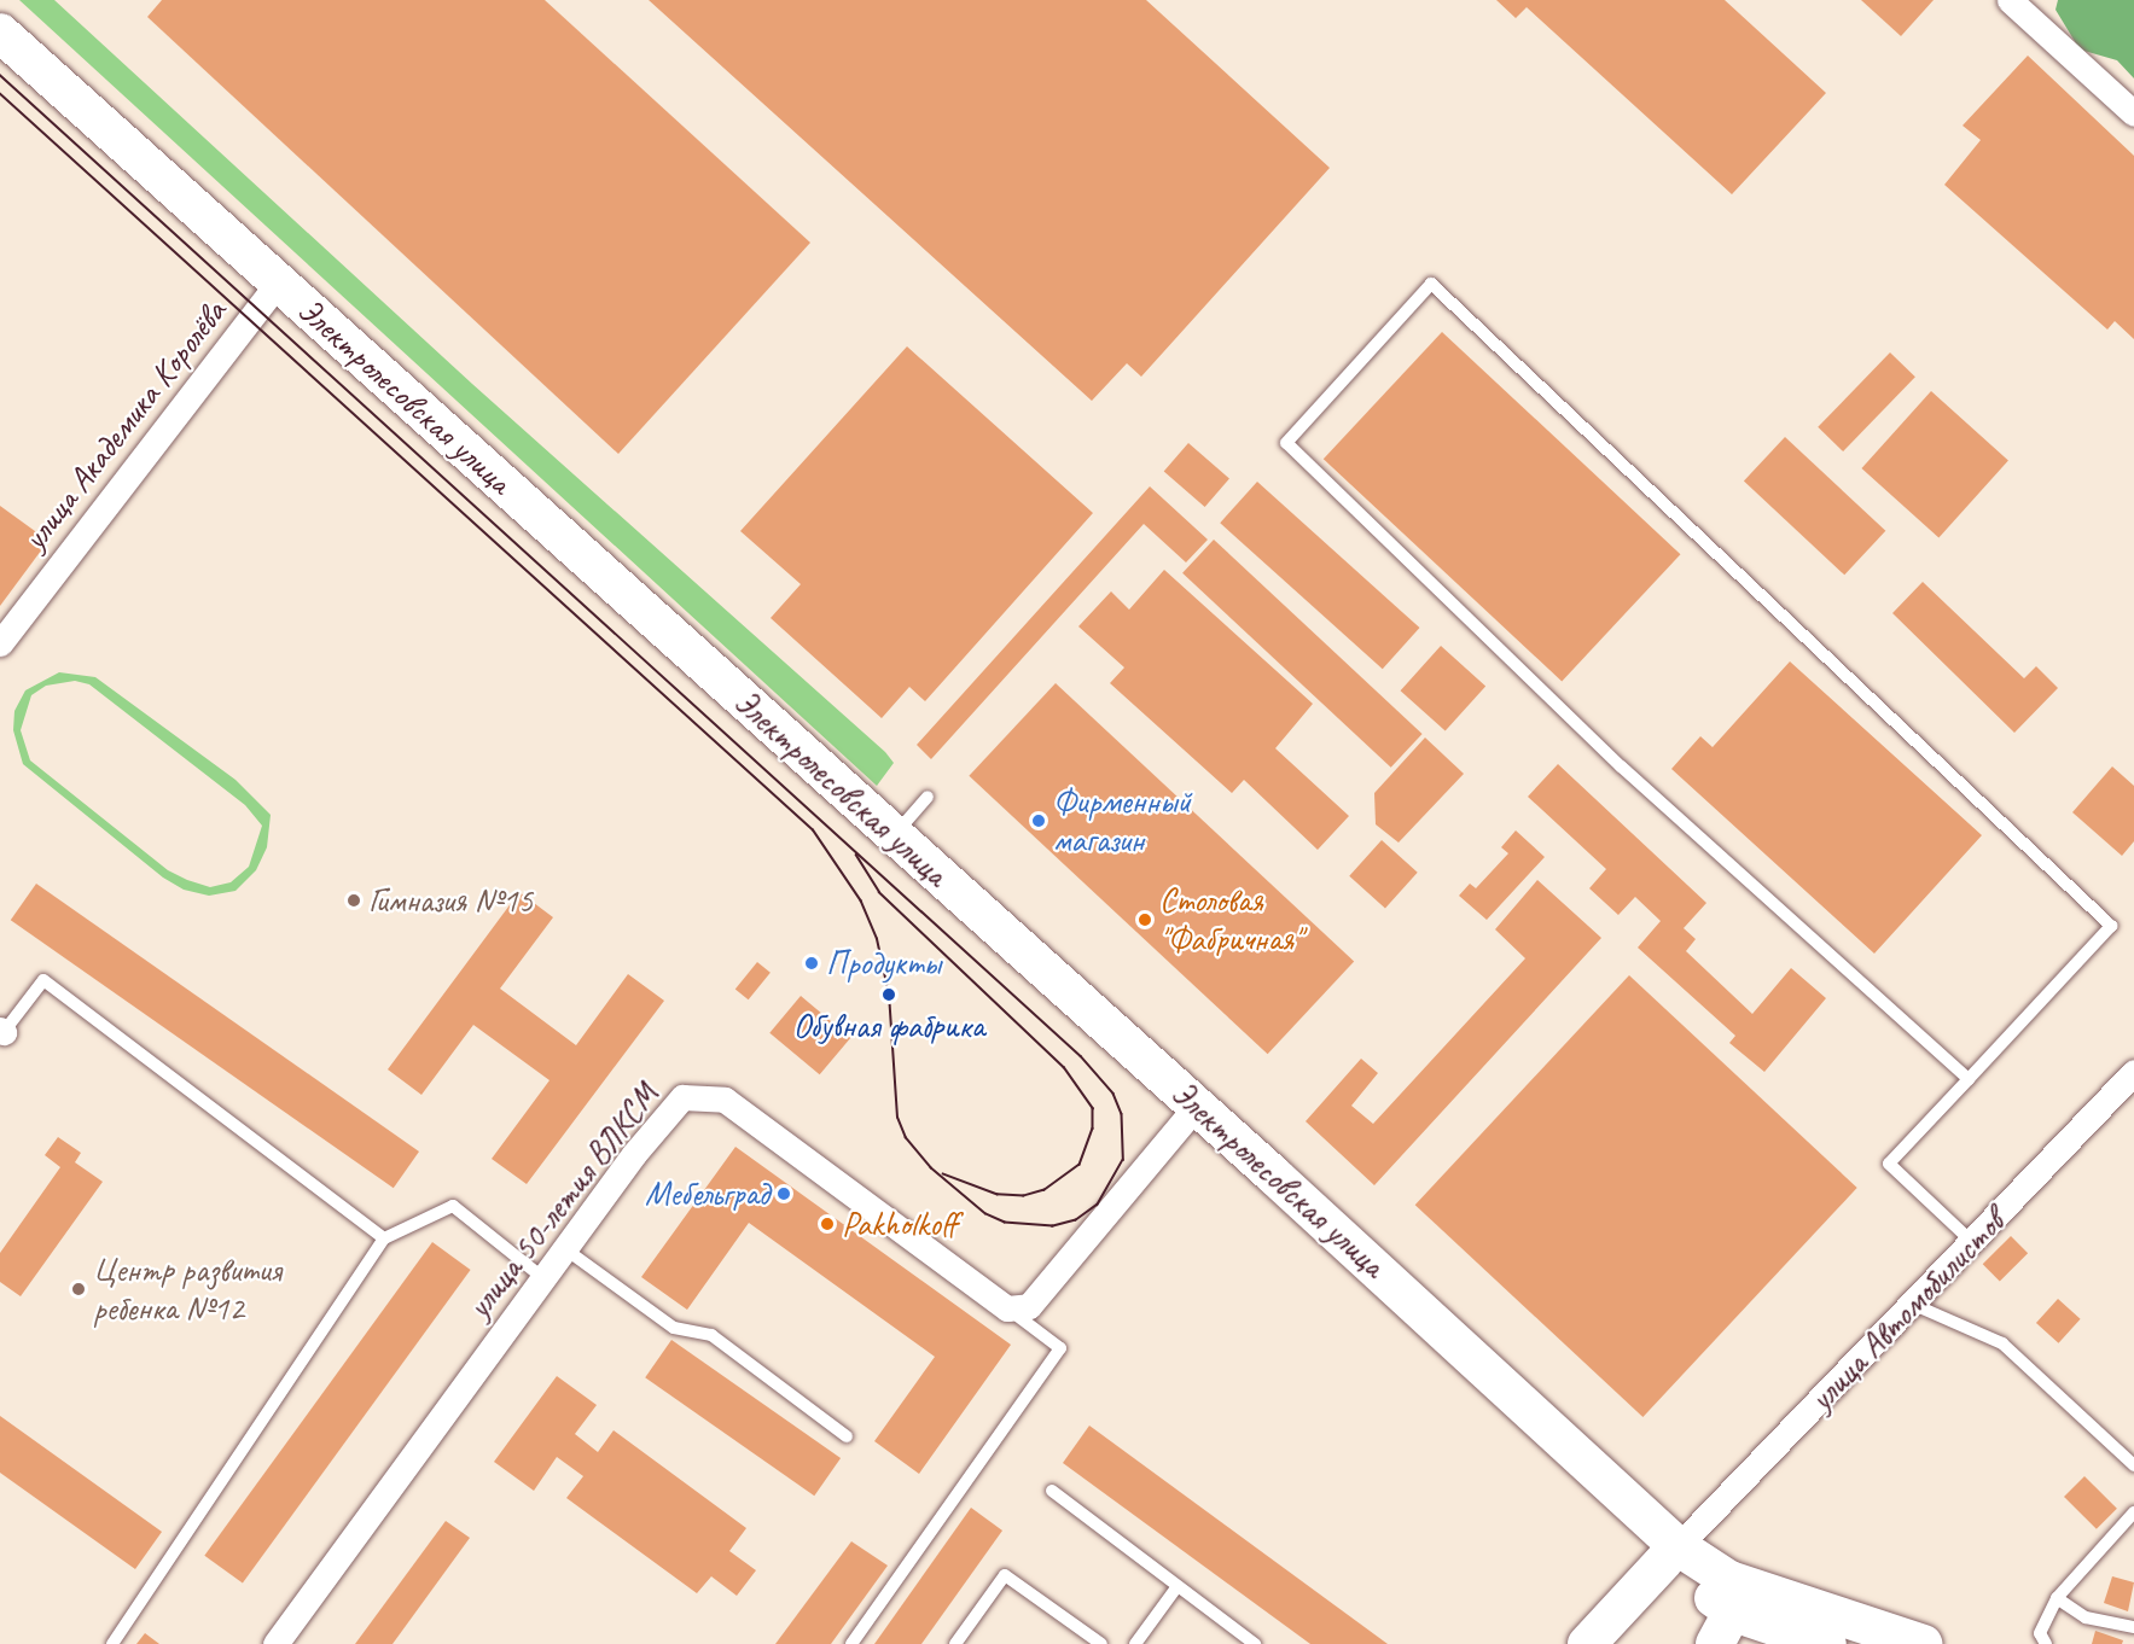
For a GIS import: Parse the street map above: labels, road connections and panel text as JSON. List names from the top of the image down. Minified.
{"streets":{"main road":["Электролесовская улица","улица Автомобилистов"],"street":["улица Академика Королёва","улица 50-летия ВЛКСМ"]},"crossings":[["Электролесовская улица","улица Академика Королёва"],["Электролесовская улица","улица Автомобилистов"]],"places":["Фирменный магазин","Гимназия №15","Столовая \"Фабричная\"","Продукты","Обувная фабрика","Мебельград","Pakholkoff","Центр развития ребенка №12"]}
